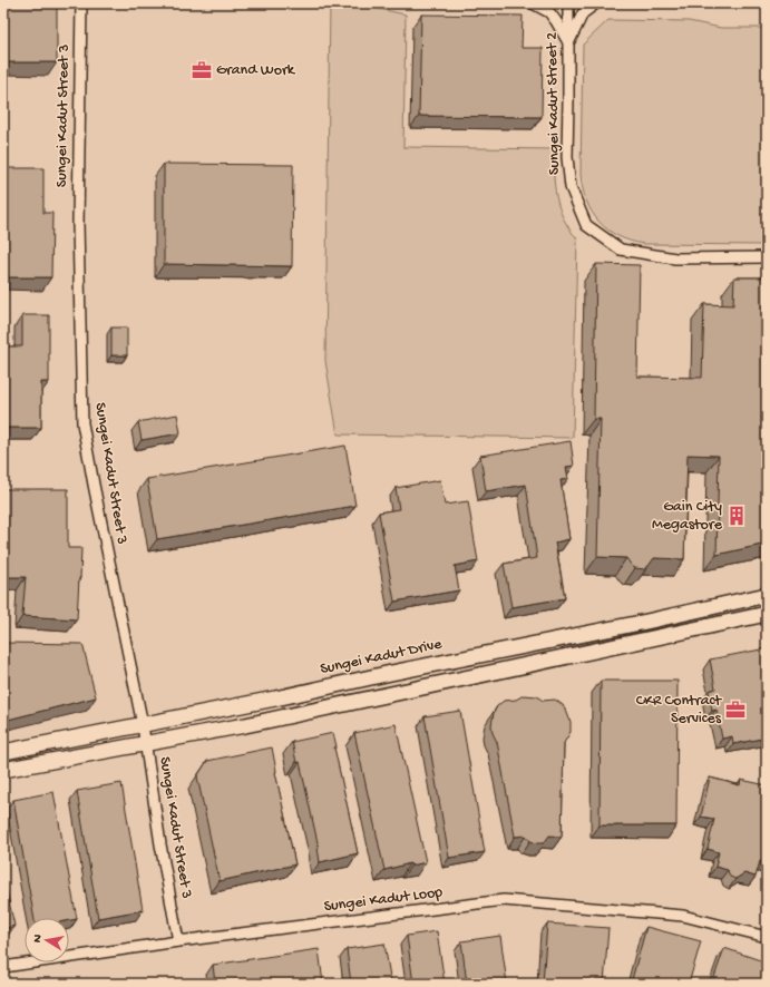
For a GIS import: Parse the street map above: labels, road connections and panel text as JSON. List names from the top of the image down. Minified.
{"streets":{"main road":["Sungei Kadut Drive"],"street":["Sungei Kadut Street 2","Sungei Kadut Street 3","Sungei Kadut Loop"]},"crossings":[["Sungei Kadut Street 3","Sungei Kadut Drive"],["Sungei Kadut Street 3","Sungei Kadut Loop"]],"places":{"office":["Grand Work","CKR Contract Services"],"building":["Gain City Megastore"]},"north":"left"}
